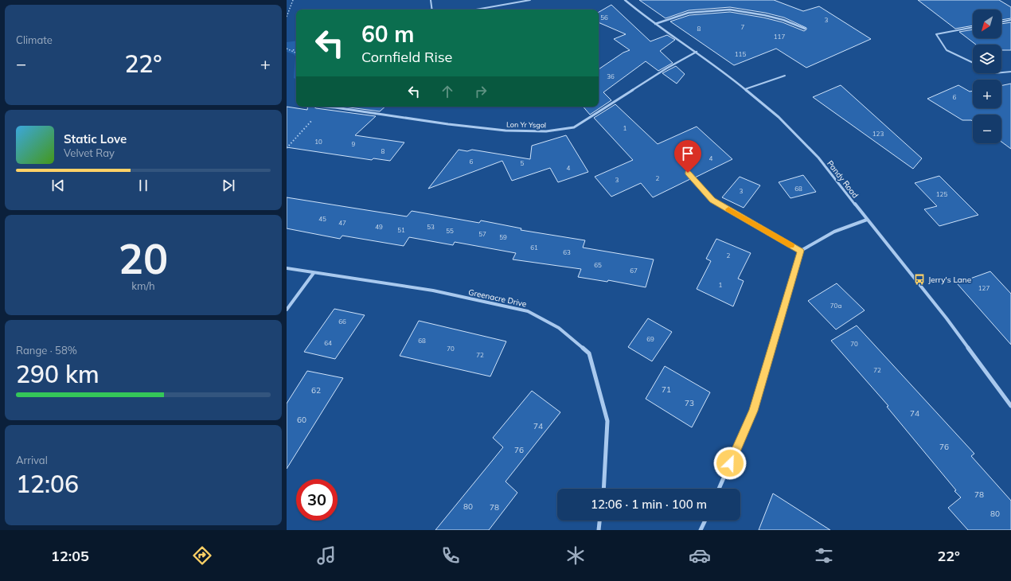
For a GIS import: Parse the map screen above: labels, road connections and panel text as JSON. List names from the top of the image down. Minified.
{"streets":{"street":["Lon Yr Ysgol","Pandy Road","Greenacre Drive"]},"crossings":[["Lon Yr Ysgol","Pandy Road"]],"places":{"bus stop":["Jerry's Lane"]},"house_numbers":["56","3","7","8","117","115","36","6","1","123","10","9","8","4","6","5","4","2","3","68","3","125","45","47","49","53","51","55","57","59","61","63","2","65","67","1","127","70a","66","69","68","64","70","70","72","72","71","62","73","74","60","74","76","76","78","80","78","80"],"north":"bottom left","page":{"tile":["Climate",["20","km/h"],["Range · 58%","290 km"],["Arrival","12:06"]],"map_buttons":["+","−"],"turn":["60 m","Cornfield Rise"],"heat":["−","22°","+"],"song":["Static Love","Velvet Ray"],"limit":"30","trip":"12:06 · 1 min · 100 m","tabs":["12:05","22°"]}}
